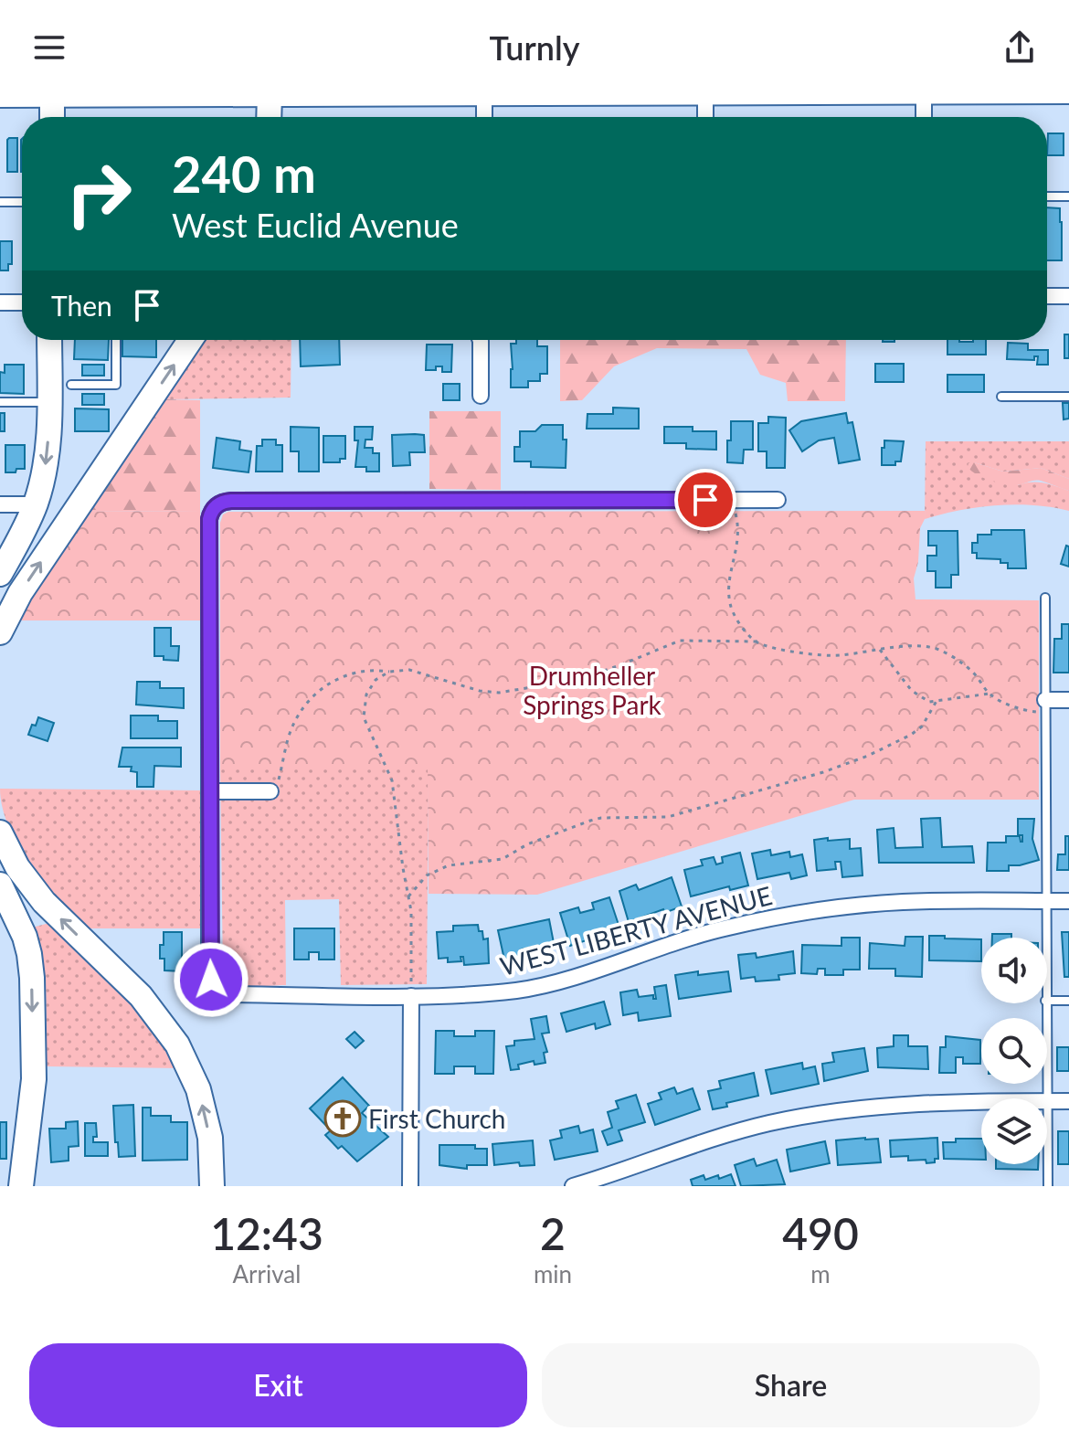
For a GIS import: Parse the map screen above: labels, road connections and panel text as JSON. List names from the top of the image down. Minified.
{"streets":{"street":["WEST LIBERTY AVENUE"]},"parks":["Drumheller Springs Park"],"places":{"church":["First Church"]},"page":{"header":"Turnly","turn":["240 m","West Euclid Avenue"],"then":"Then","eta":["12:43","Arrival","2","min","490","m"],"buttons":["Exit","Share"]}}
